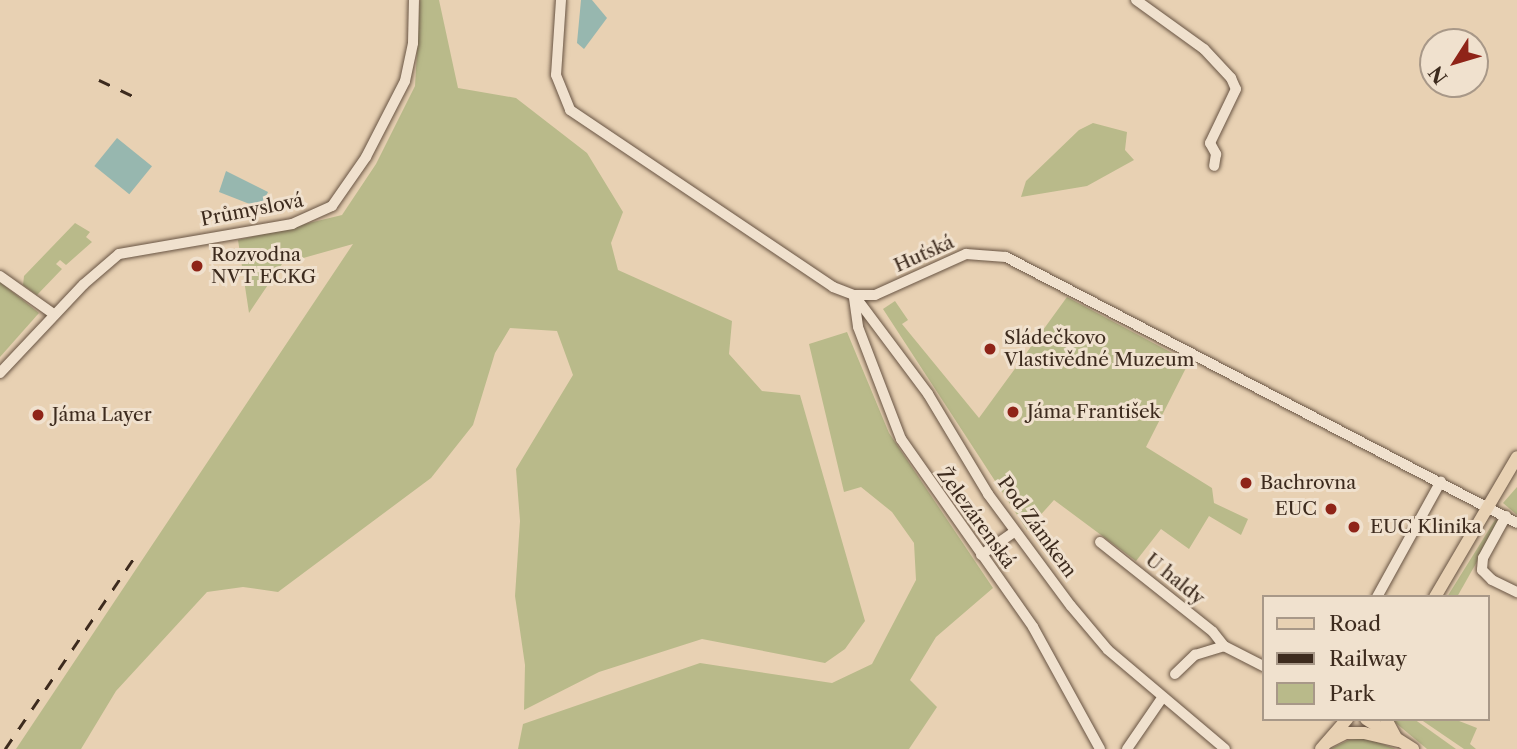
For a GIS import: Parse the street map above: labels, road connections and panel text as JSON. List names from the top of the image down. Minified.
{"streets":{"street":["Průmyslová","Huťská","Železárenská","Pod Zámkem","U haldy"]},"crossings":[["Huťská","Železárenská"],["Huťská","Pod Zámkem"],["Železárenská","Pod Zámkem"]],"places":["Rozvodna NVT ECKG","Sládečkovo Vlastivědné Muzeum","Jáma František","Jáma Layer","Bachrovna","EUC","EUC Klinika"],"legend":["Road","Railway","Park"],"north":"bottom left"}
